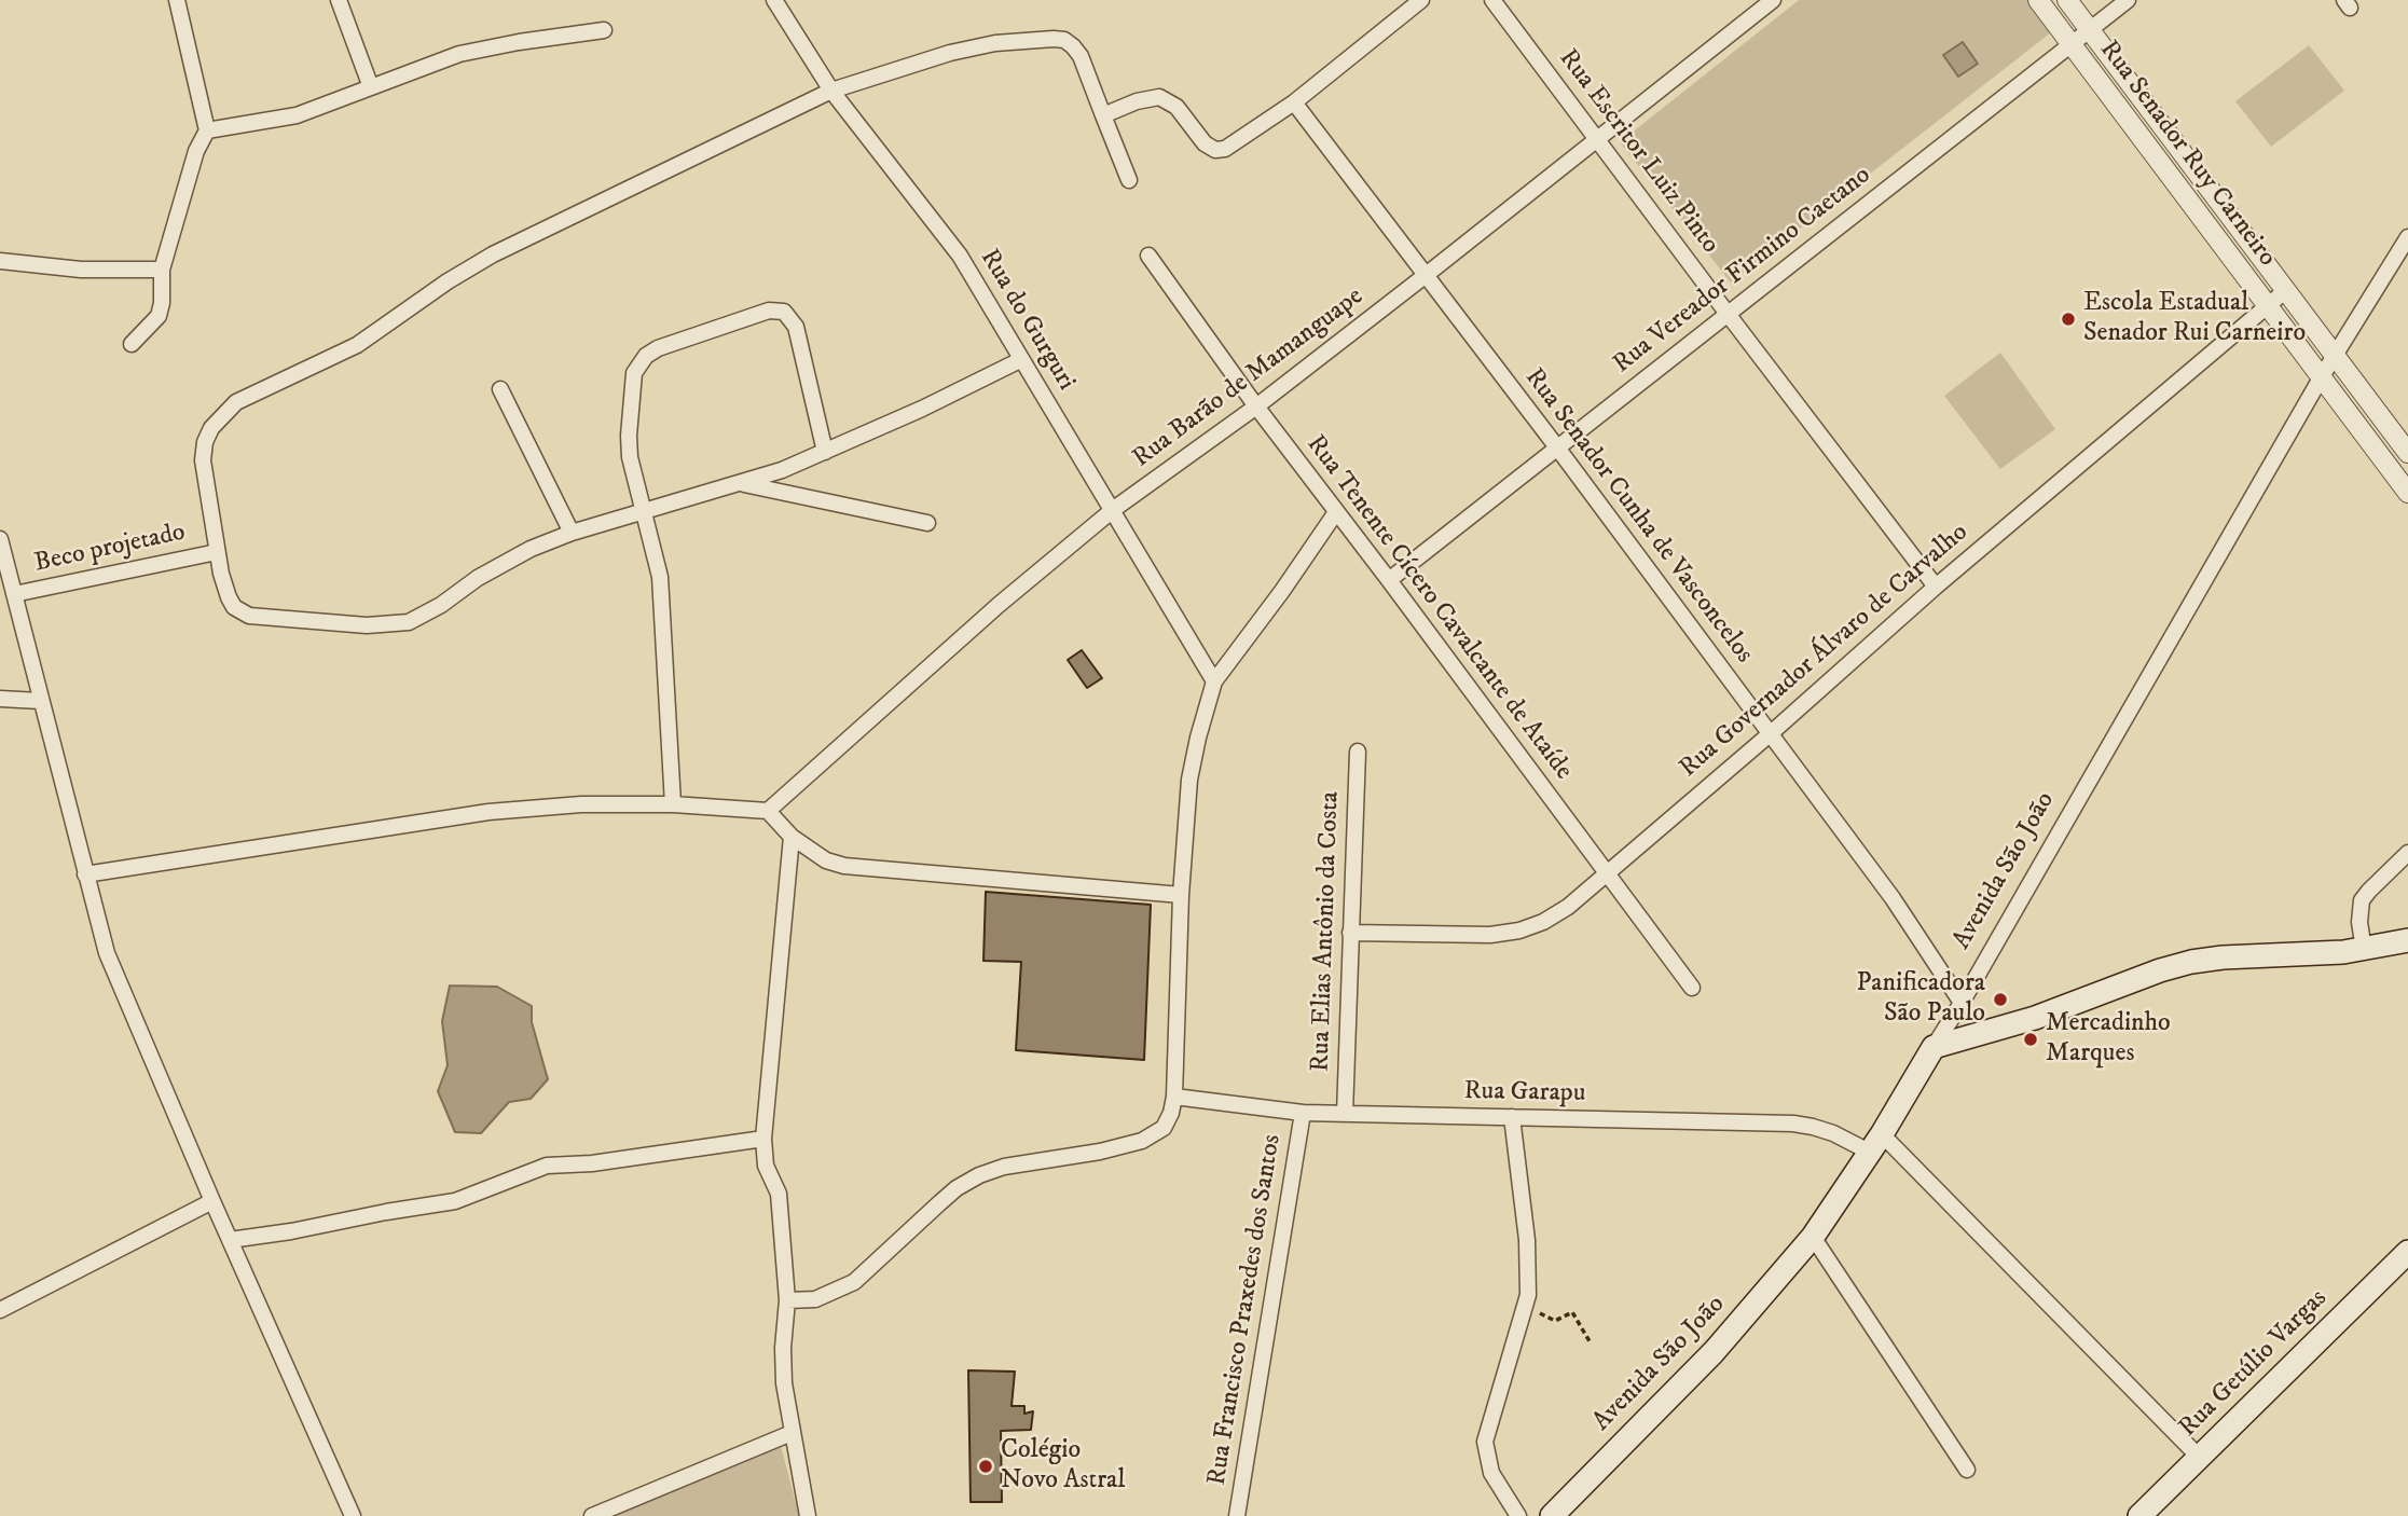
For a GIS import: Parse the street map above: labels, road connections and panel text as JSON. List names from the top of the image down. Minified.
{"streets":{"main road":["Avenida São João","Rua Getúlio Vargas"],"street":["Rua Escritor Luiz Pinto","Rua Senador Ruy Carneiro","Rua Vereador Firmino Caetano","Rua do Gurguri","Rua Barão de Mamanguape","Rua Senador Cunha de Vasconcelos","Beco projetado","Rua Tenente Cícero Cavalcante de Ataíde","Rua Governador Álvaro de Carvalho","Rua Elias Antônio da Costa","Rua Garapu","Rua Francisco Praxedes dos Santos"]},"crossings":[["Rua Escritor Luiz Pinto","Rua Vereador Firmino Caetano"],["Rua Escritor Luiz Pinto","Rua Barão de Mamanguape"],["Rua Escritor Luiz Pinto","Rua Governador Álvaro de Carvalho"],["Rua Senador Ruy Carneiro","Rua Vereador Firmino Caetano"],["Rua Senador Ruy Carneiro","Rua Governador Álvaro de Carvalho"],["Rua Senador Ruy Carneiro","Avenida São João"],["Rua Vereador Firmino Caetano","Rua Senador Cunha de Vasconcelos"],["Rua Vereador Firmino Caetano","Rua Tenente Cícero Cavalcante de Ataíde"],["Rua do Gurguri","Rua Barão de Mamanguape"],["Rua Barão de Mamanguape","Rua Senador Cunha de Vasconcelos"],["Rua Barão de Mamanguape","Rua Tenente Cícero Cavalcante de Ataíde"],["Rua Senador Cunha de Vasconcelos","Rua Governador Álvaro de Carvalho"],["Rua Senador Cunha de Vasconcelos","Avenida São João"],["Rua Tenente Cícero Cavalcante de Ataíde","Rua Governador Álvaro de Carvalho"],["Rua Governador Álvaro de Carvalho","Rua Elias Antônio da Costa"],["Avenida São João","Rua Garapu"],["Rua Elias Antônio da Costa","Rua Garapu"],["Rua Garapu","Rua Francisco Praxedes dos Santos"],["Rua Garapu","Rua Getúlio Vargas"]],"places":["Escola Estadual Senador Rui Carneiro","Panificadora São Paulo","Mercadinho Marques","Colégio Novo Astral"]}
